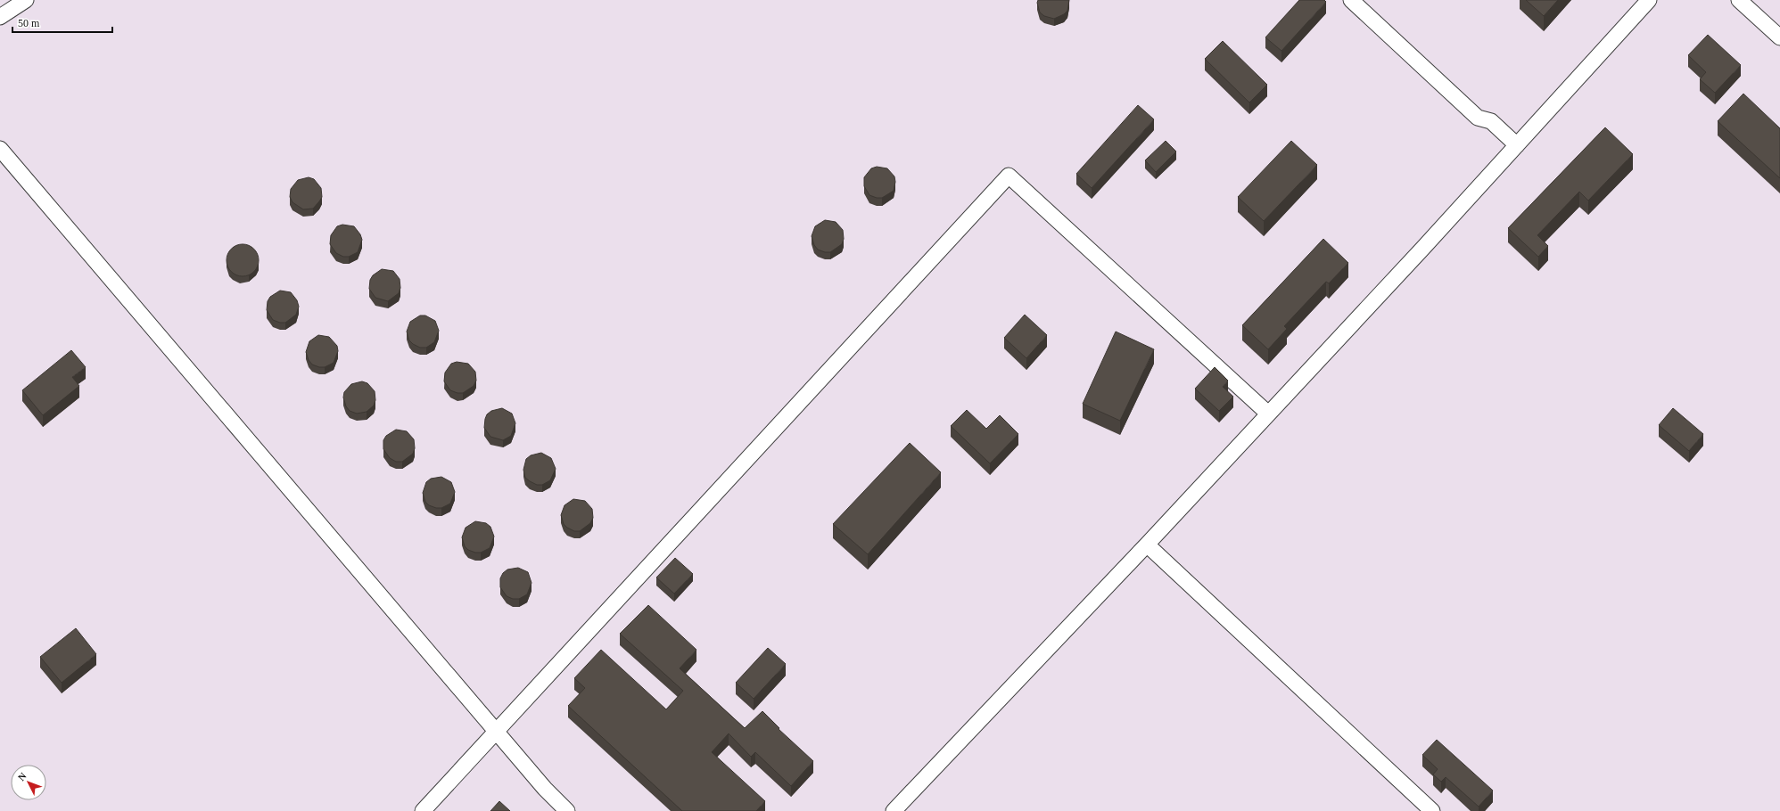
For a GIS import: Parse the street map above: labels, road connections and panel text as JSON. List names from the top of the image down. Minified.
{"scale_bar":"50 m","north":"top left"}
